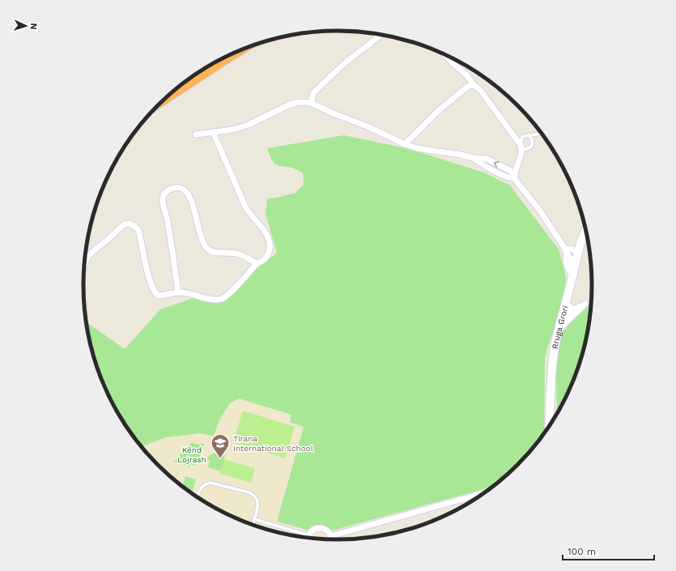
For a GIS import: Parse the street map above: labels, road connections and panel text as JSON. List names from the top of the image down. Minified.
{"streets":{"main road":["Rruga Grori"]},"parks":["Kënd Lojrash"],"places":{"school or university":["Tirana International School"]},"scale_bar":"100 m","north":"right"}
